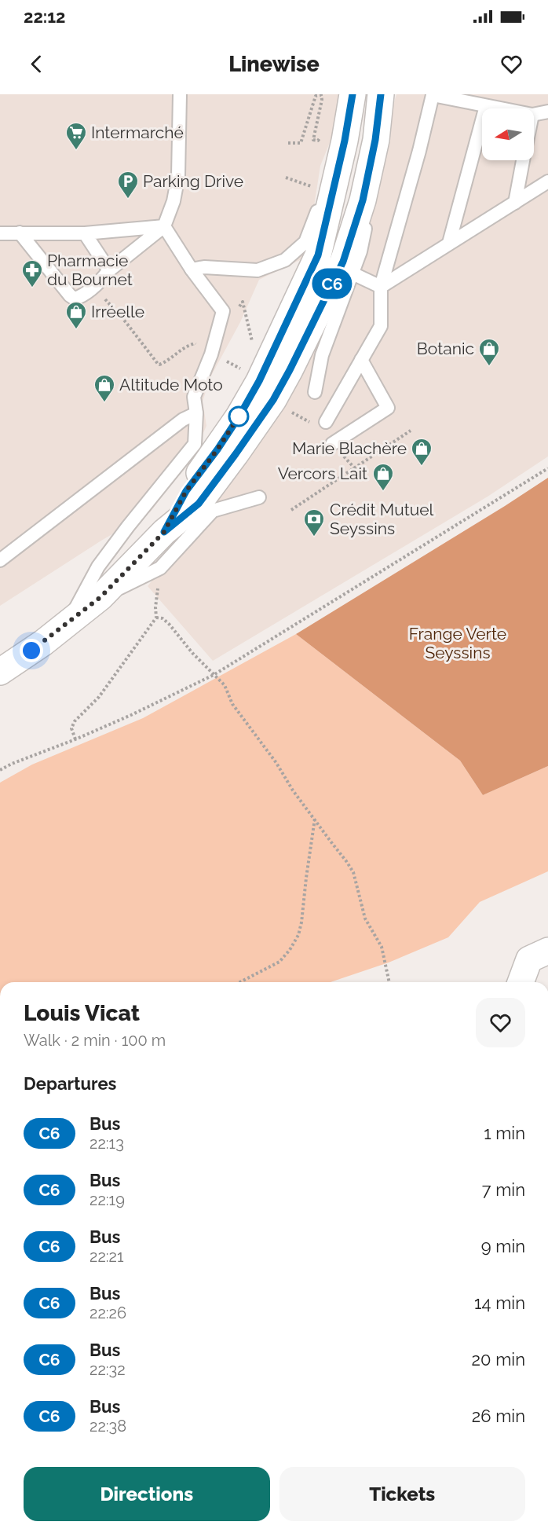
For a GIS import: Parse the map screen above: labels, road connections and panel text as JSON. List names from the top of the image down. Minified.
{"parks":["Frange Verte Seyssins"],"places":{"supermarket":["Intermarché"],"parking":["Parking Drive"],"pharmacy":["Pharmacie du Bournet"],"shop":["Irréelle","Botanic","Altitude Moto","Marie Blachère","Vercors Lait"],"bank":["Crédit Mutuel Seyssins"]},"lines":["bus line C6"],"north":"left","page":{"status":"22:12","header":"Linewise","on_map":"C6","heading":[["Louis Vicat","Walk · 2 min · 100 m"],"Departures"],"list":[{"mark":"C6","name":"Bus","note":"22:13","value":"1 min"},{"mark":"C6","name":"Bus","note":"22:19","value":"7 min"},{"mark":"C6","name":"Bus","note":"22:21","value":"9 min"},{"mark":"C6","name":"Bus","note":"22:26","value":"14 min"},{"mark":"C6","name":"Bus","note":"22:32","value":"20 min"},{"mark":"C6","name":"Bus","note":"22:38","value":"26 min"}],"buttons":["Directions","Tickets"]}}
